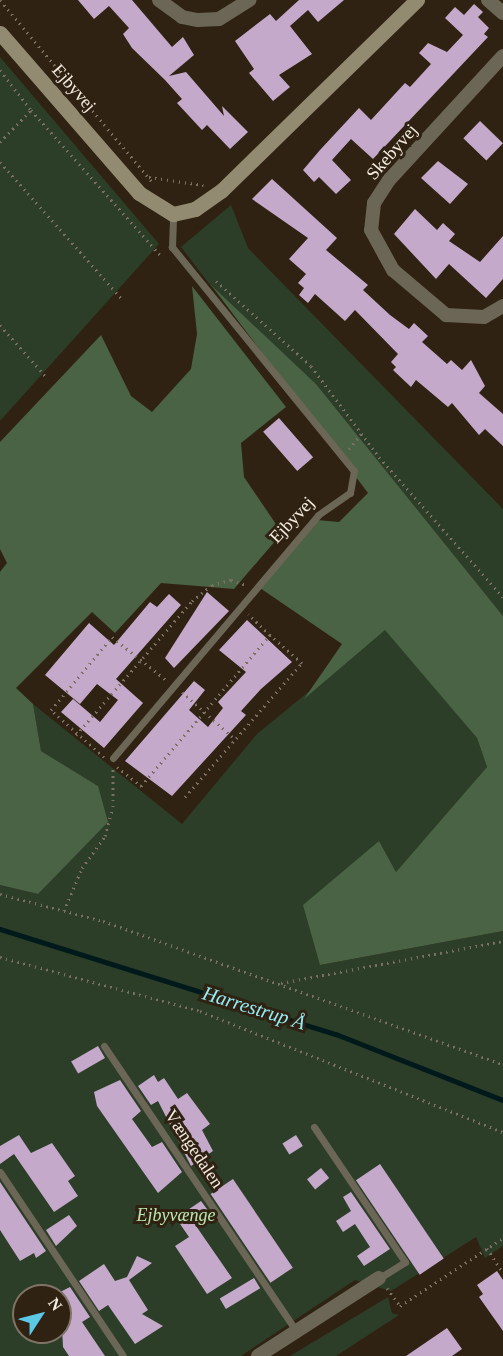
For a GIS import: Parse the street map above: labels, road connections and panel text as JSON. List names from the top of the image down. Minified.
{"streets":{"street":["Ejbyvej","Skebyvej"],"lane":["Vængedalen"]},"water":["Harrestrup Å"],"parks":["Ejbyvænge"],"north":"top right"}
